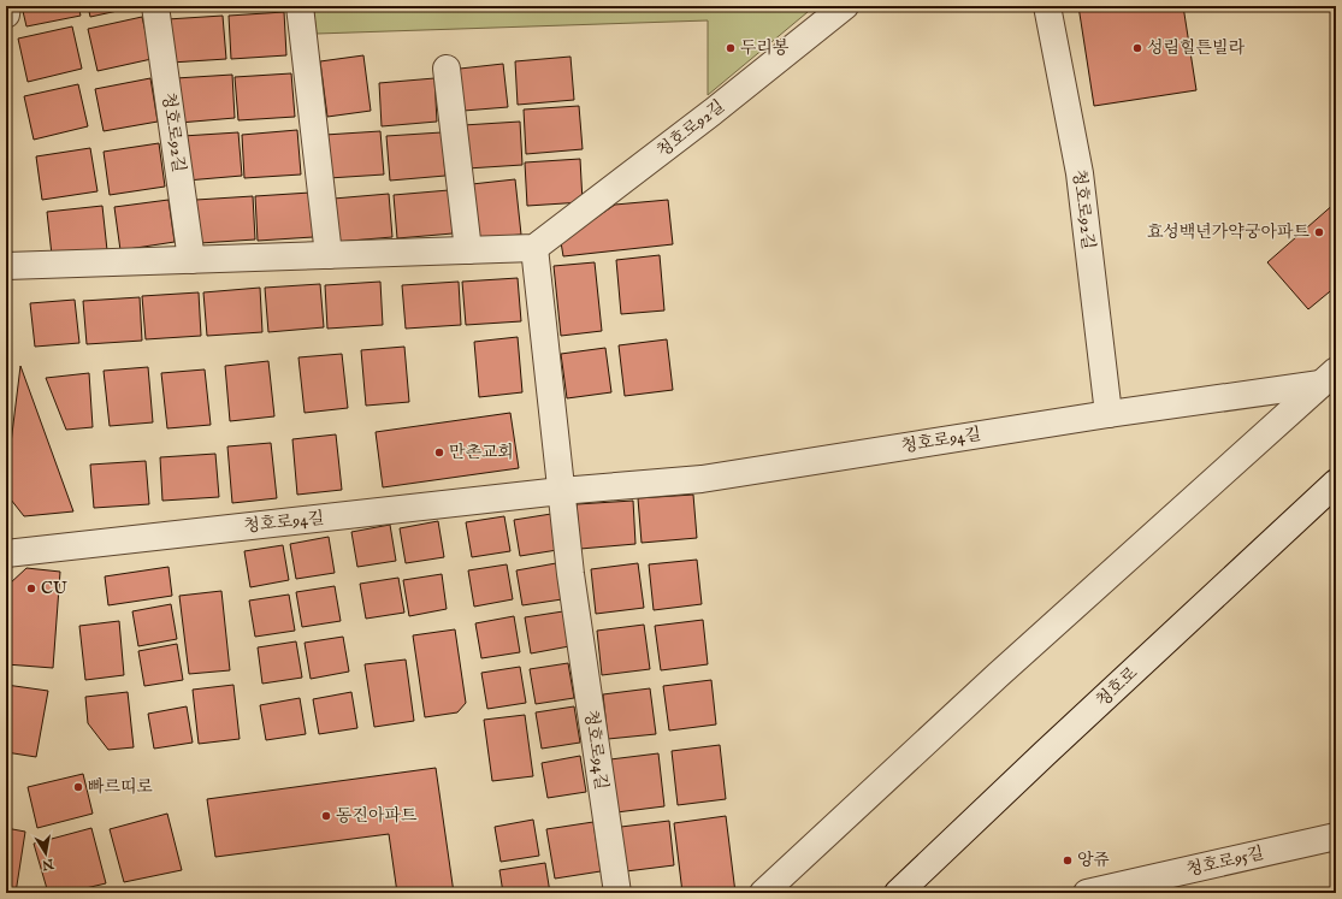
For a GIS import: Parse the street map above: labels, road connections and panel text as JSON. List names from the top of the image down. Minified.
{"streets":{"street":["청호로92길","청호로94길","청호로","청호로95길"]},"crossings":[["청호로92길","청호로94길"]],"places":["두리봉","성림힐튼빌라","효성백년가약궁아파트","만촌교회","CU","빠르띠로","동진아파트","앙쥬"],"north":"bottom"}
